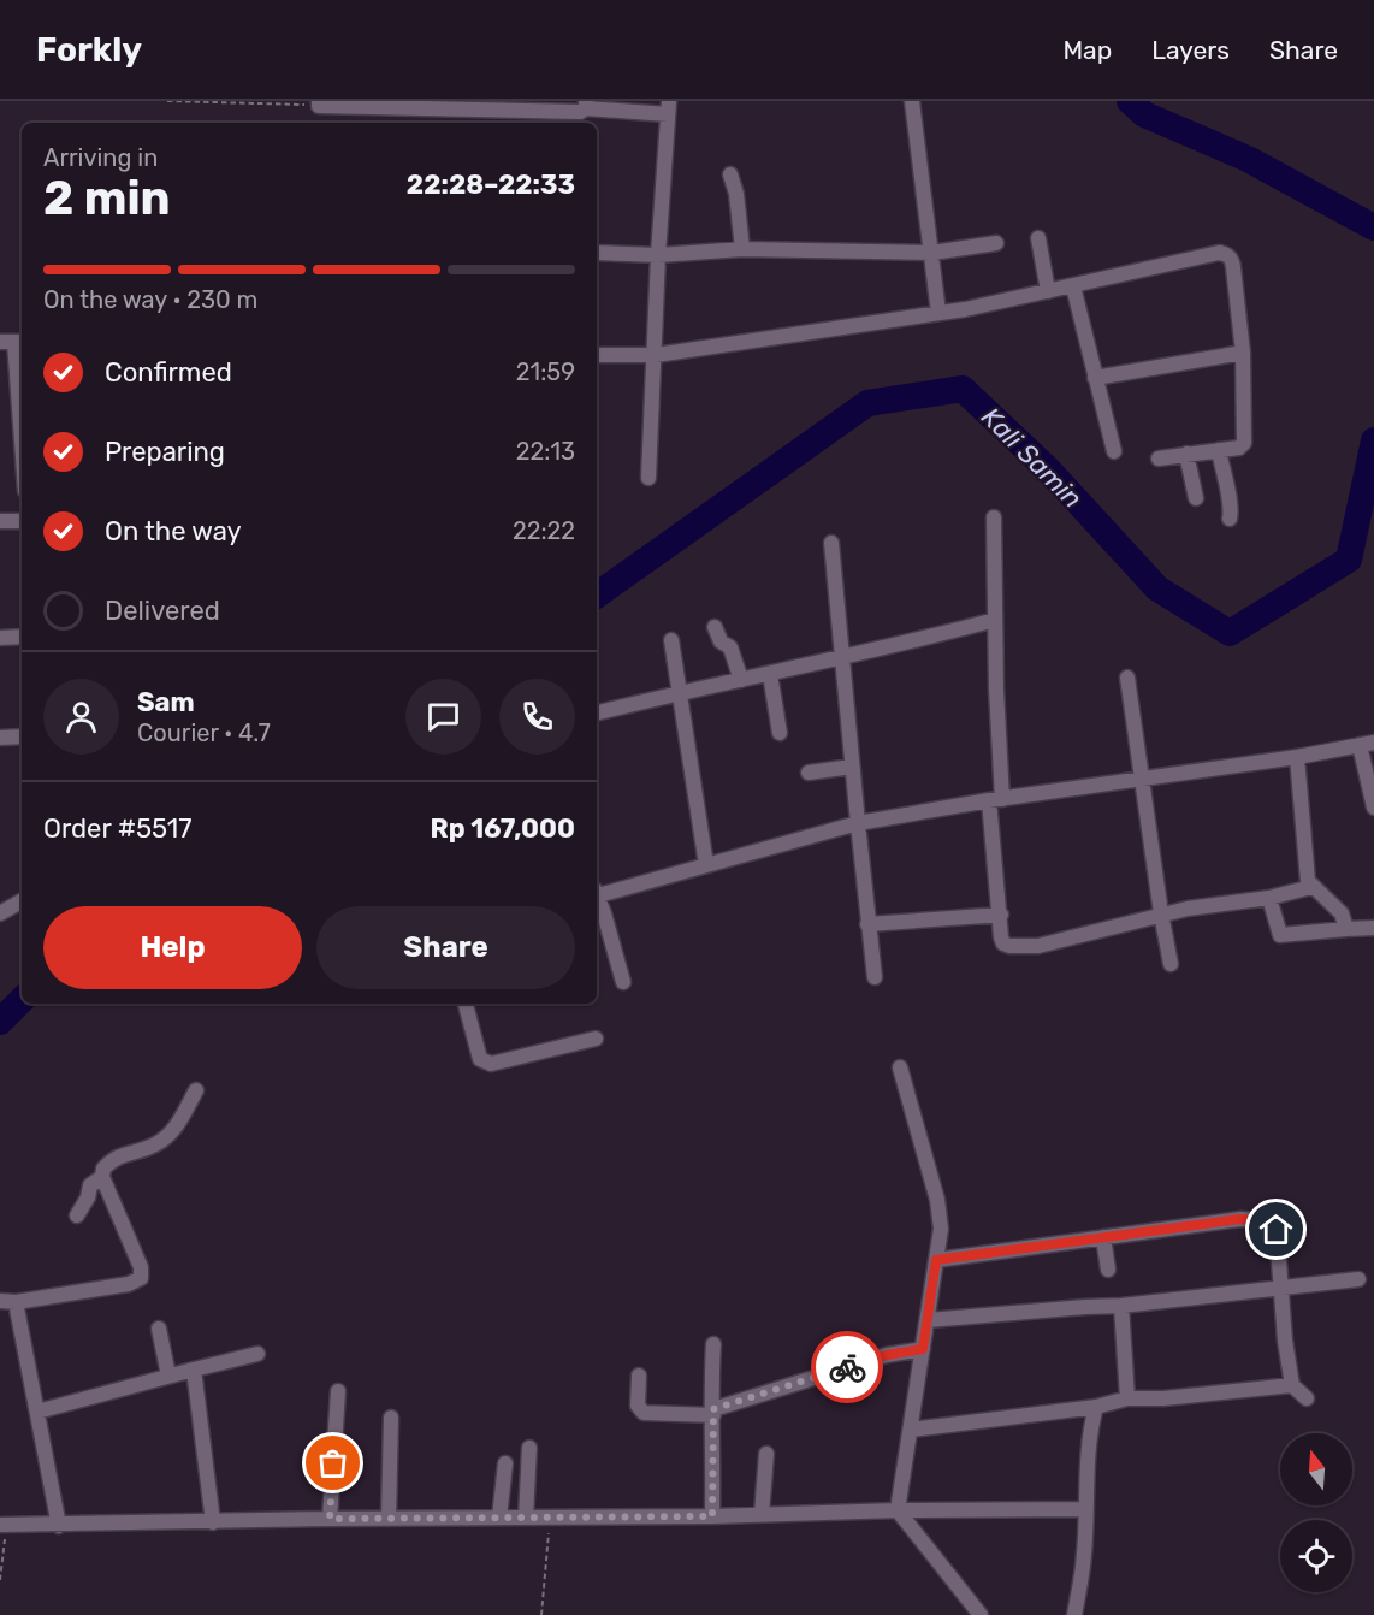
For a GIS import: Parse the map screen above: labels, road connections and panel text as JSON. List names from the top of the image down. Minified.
{"water":["Kali Samin"],"north":"top","page":{"header":"Forkly","nav":["Map","Layers","Share"],"heading":["2 min","Arriving in","22:28–22:33"],"panel":["Sam","Courier · 4.7","Order #5517","Rp 167,000"],"bar":"On the way · 230 m","list":[["Confirmed","21:59"],["Preparing","22:13"],["On the way","22:22"],"Delivered"],"buttons":["Help","Share"]}}
